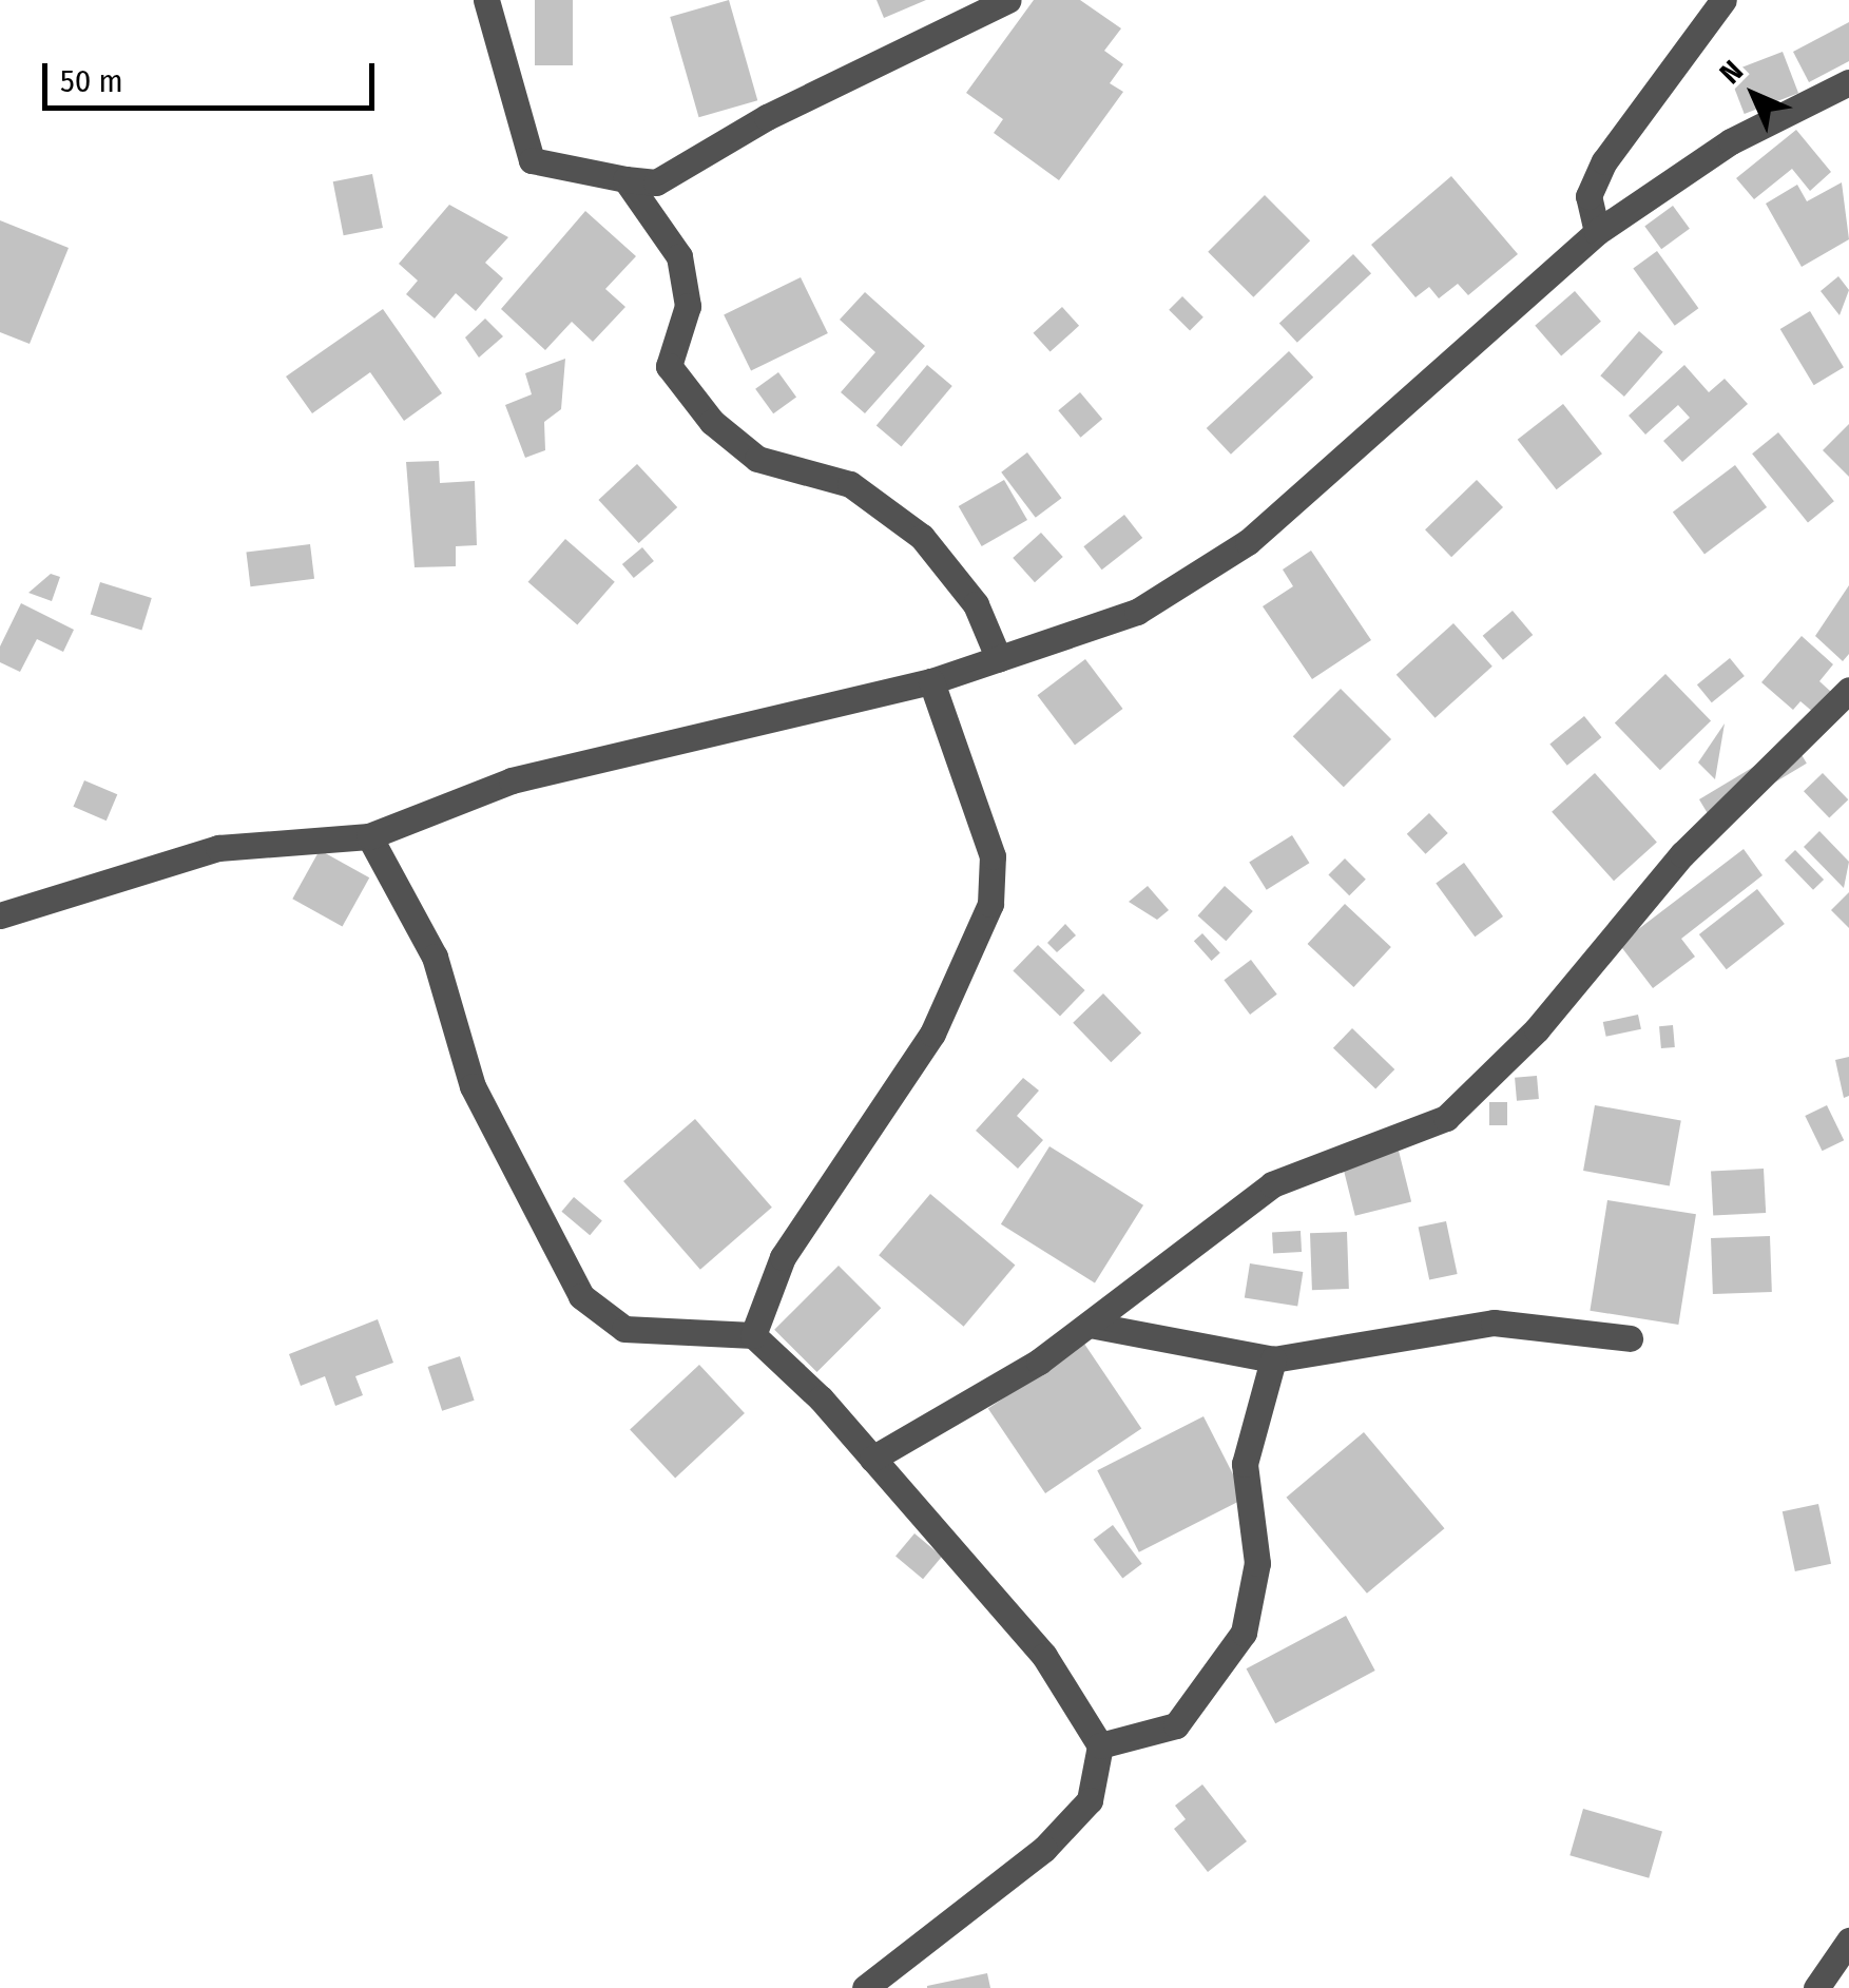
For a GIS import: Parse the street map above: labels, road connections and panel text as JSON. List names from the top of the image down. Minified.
{"scale_bar":"50 m","north":"top left"}
